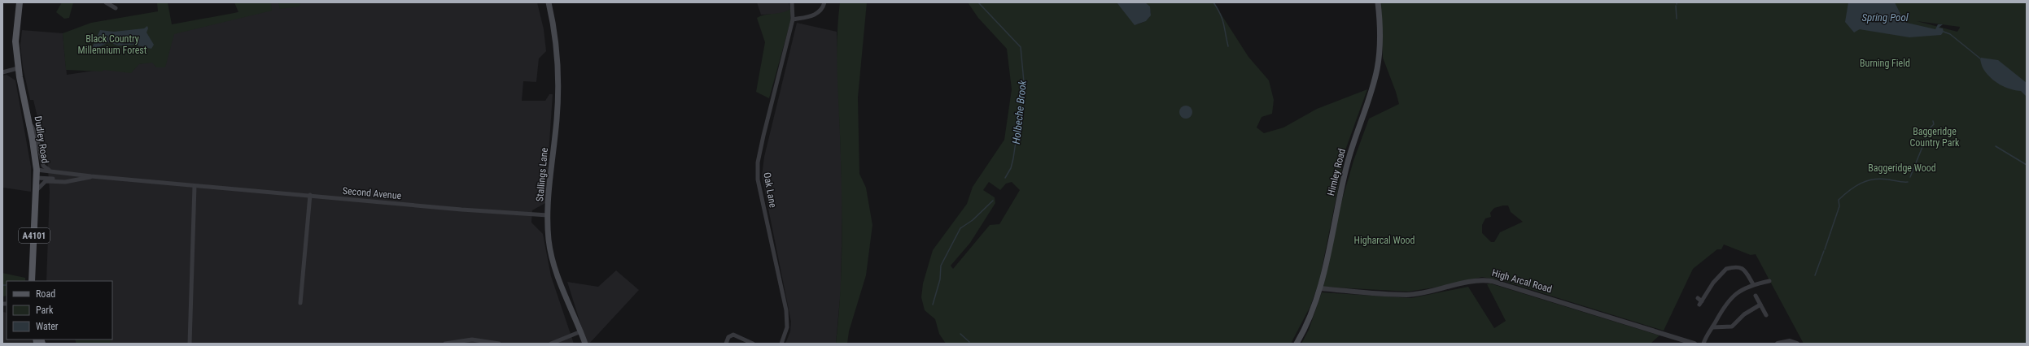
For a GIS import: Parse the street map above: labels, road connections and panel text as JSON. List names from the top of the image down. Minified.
{"streets":{"main road":["Dudley Road","Himley Road","Stallings Lane","A4101"],"street":["Oak Lane","Second Avenue","High Arcal Road"]},"crossings":[["Dudley Road","Second Avenue"],["Himley Road","High Arcal Road"],["Stallings Lane","Second Avenue"]],"water":["Spring Pool","Holbeche Brook"],"parks":["Black Country Millennium Forest","Burning Field","Baggeridge Country Park","Baggeridge Wood","Higharcal Wood"],"legend":["Road","Park","Water"]}
